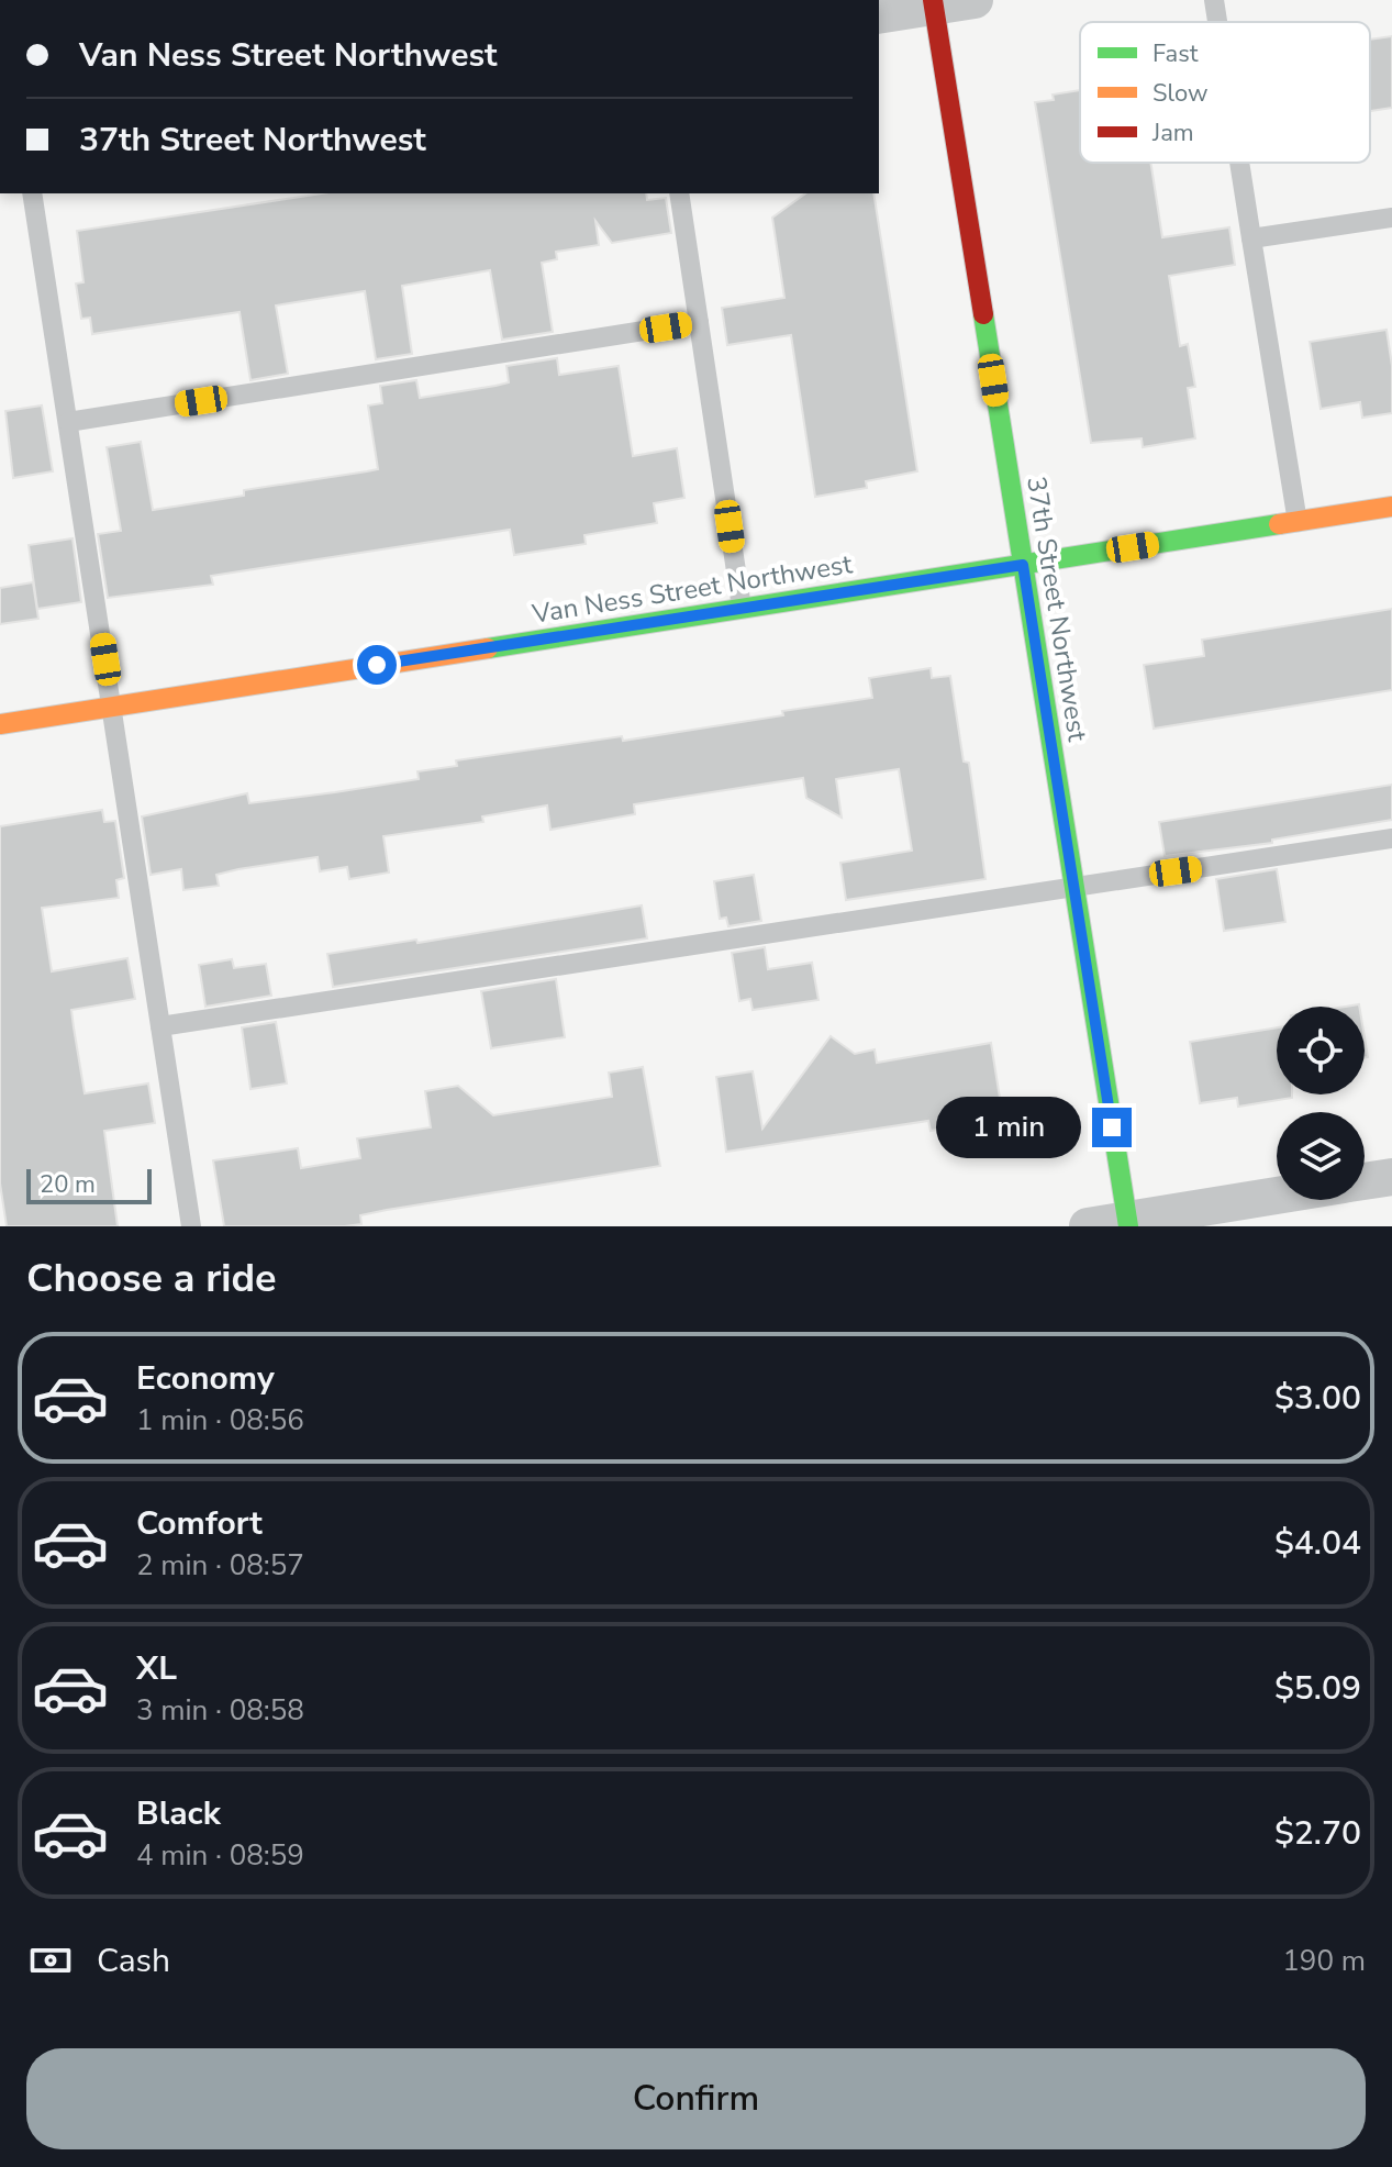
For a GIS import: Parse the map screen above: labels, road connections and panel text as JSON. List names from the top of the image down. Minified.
{"streets":{"main road":["Van Ness Street Northwest","37th Street Northwest"]},"crossings":[["Van Ness Street Northwest","37th Street Northwest"]],"legend":["Fast","Slow","Jam"],"scale_bar":"20 m","page":{"banner":["Van Ness Street Northwest","37th Street Northwest"],"bubble":"1 min","scale":"20 m","heading":"Choose a ride","list":[{"name":"Economy","note":"1 min · 08:56","value":"$3.00"},{"name":"Comfort","note":"2 min · 08:57","value":"$4.04"},{"name":"XL","note":"3 min · 08:58","value":"$5.09"},{"name":"Black","note":"4 min · 08:59","value":"$2.70"}],"pay":["Cash","190 m"],"buttons":"Confirm"}}
